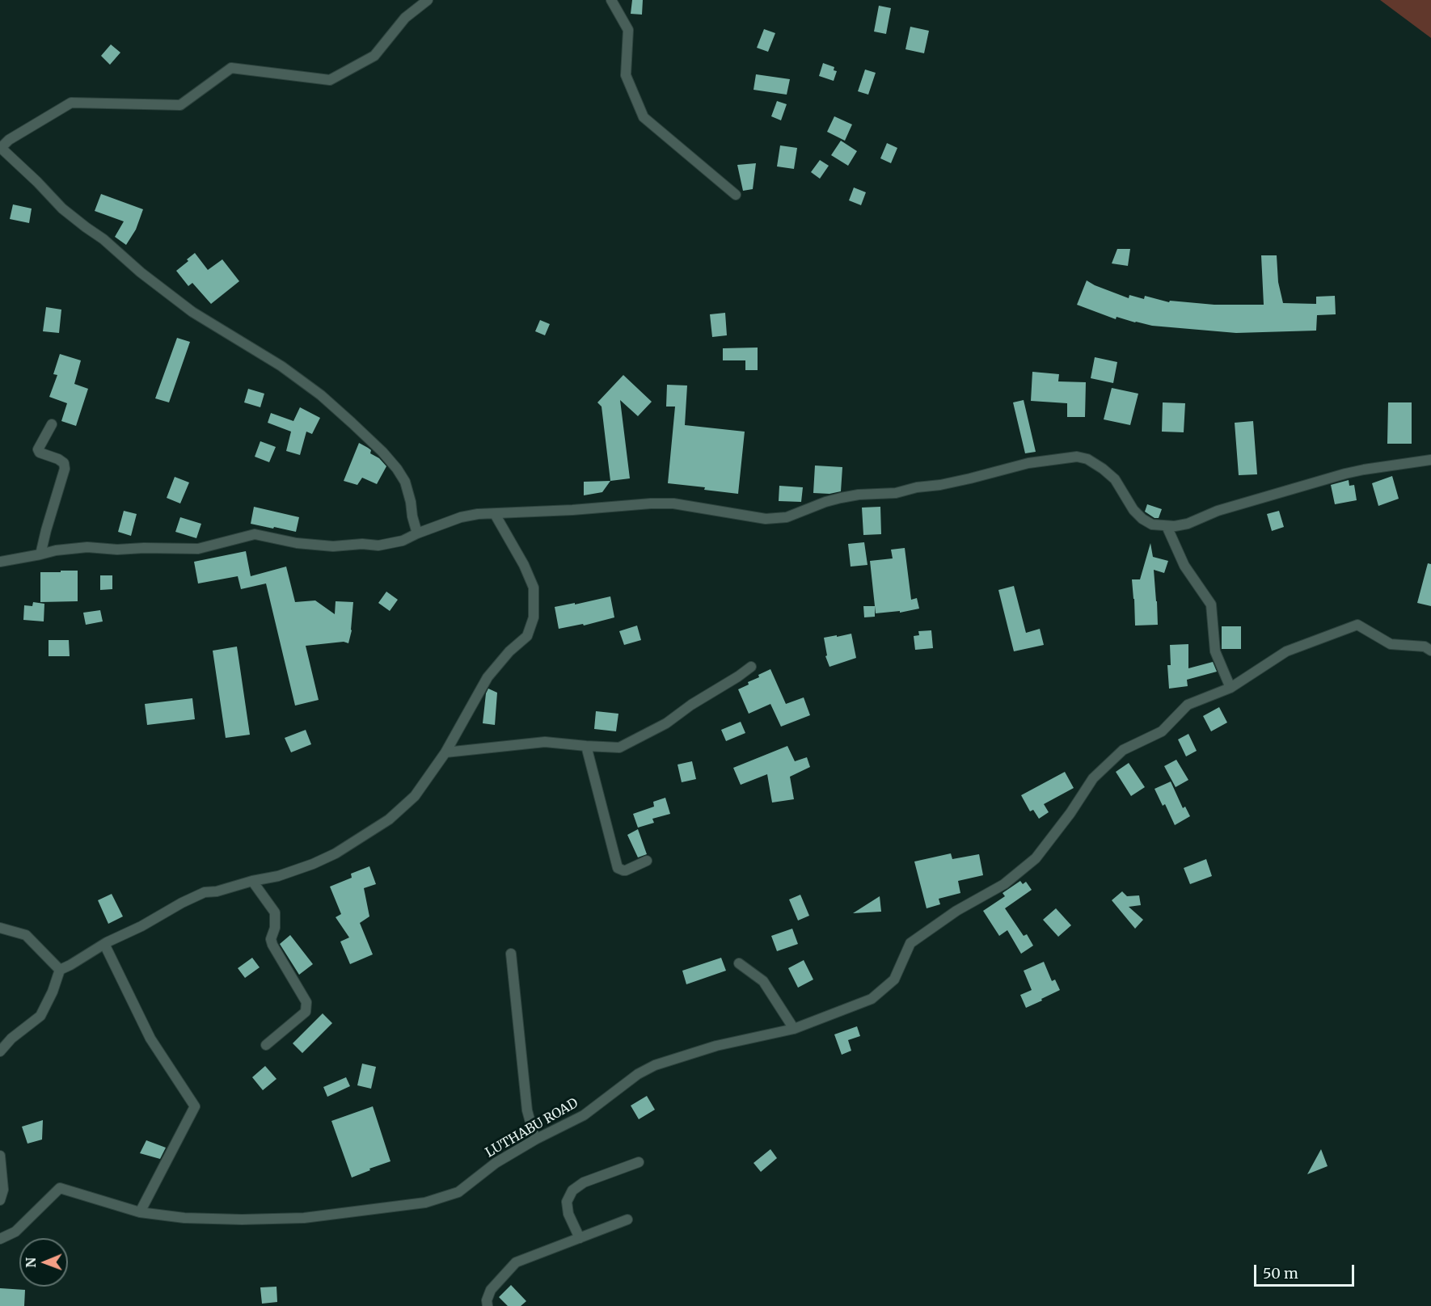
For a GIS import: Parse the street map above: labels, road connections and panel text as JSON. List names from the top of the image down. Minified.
{"streets":{"street":["LUTHABU ROAD"]},"scale_bar":"50 m","north":"left"}
